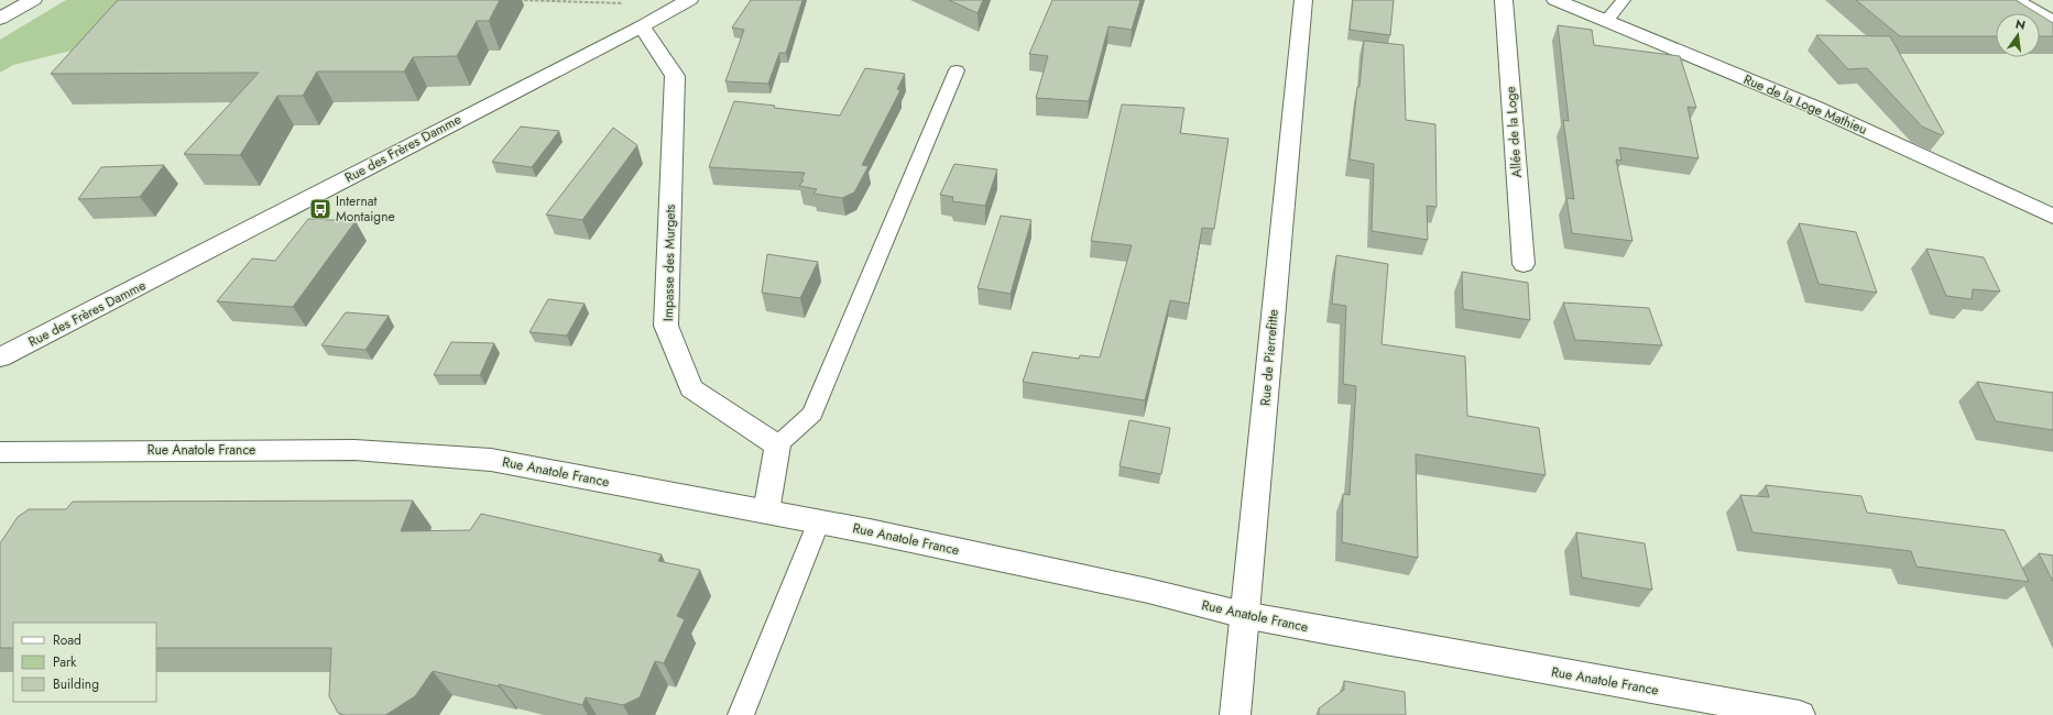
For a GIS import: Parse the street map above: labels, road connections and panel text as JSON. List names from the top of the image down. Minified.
{"streets":{"street":["Rue de la Loge Mathieu","Allée de la Loge","Rue des Frères Damme","Impasse des Murgets","Rue de Pierrefitte","Rue Anatole France"]},"crossings":[["Rue des Frères Damme","Impasse des Murgets"],["Rue de Pierrefitte","Rue Anatole France"]],"places":{"bus stop":["Internat Montaigne"]},"legend":["Road","Park","Building"],"north":"top"}
